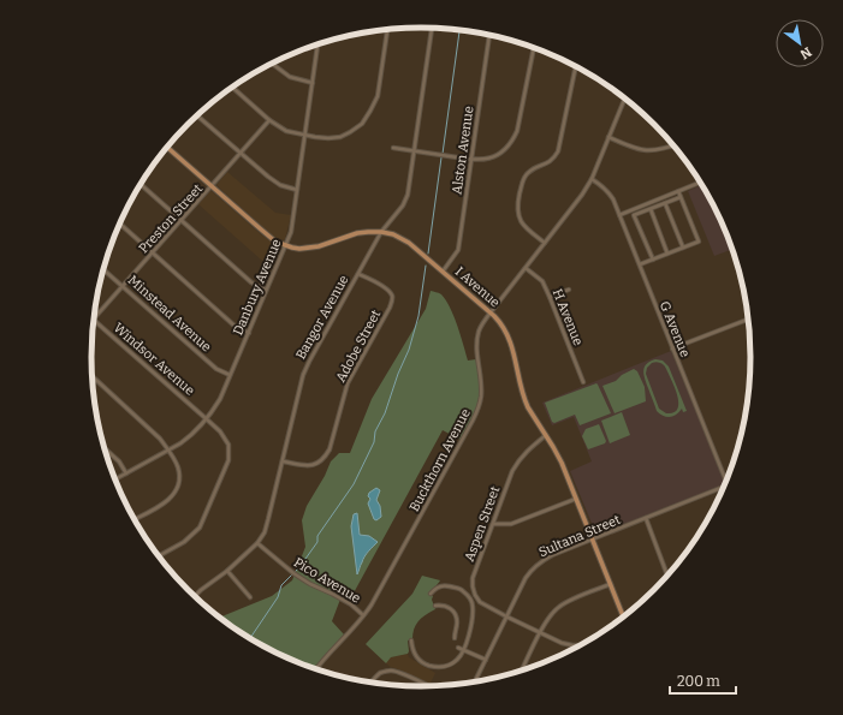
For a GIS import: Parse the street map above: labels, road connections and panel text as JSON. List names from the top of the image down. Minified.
{"streets":{"main road":["I Avenue"],"street":["Alston Avenue","Preston Street","Danbury Avenue","Minstead Avenue","Bangor Avenue","H Avenue","G Avenue","Adobe Street","Windsor Avenue","Buckthorn Avenue","Aspen Street","Sultana Street","Pico Avenue"]},"crossings":[["Alston Avenue","I Avenue"],["Preston Street","I Avenue"],["Preston Street","Minstead Avenue"],["Preston Street","Windsor Avenue"],["Danbury Avenue","I Avenue"],["Danbury Avenue","Minstead Avenue"],["Danbury Avenue","Windsor Avenue"],["I Avenue","Bangor Avenue"],["I Avenue","Buckthorn Avenue"],["I Avenue","Aspen Street"],["I Avenue","Sultana Street"],["Bangor Avenue","Adobe Street"],["Bangor Avenue","Pico Avenue"],["H Avenue","Buckthorn Avenue"],["G Avenue","Buckthorn Avenue"],["Buckthorn Avenue","Pico Avenue"],["Aspen Street","Sultana Street"]],"scale_bar":"200 m","north":"bottom right"}
